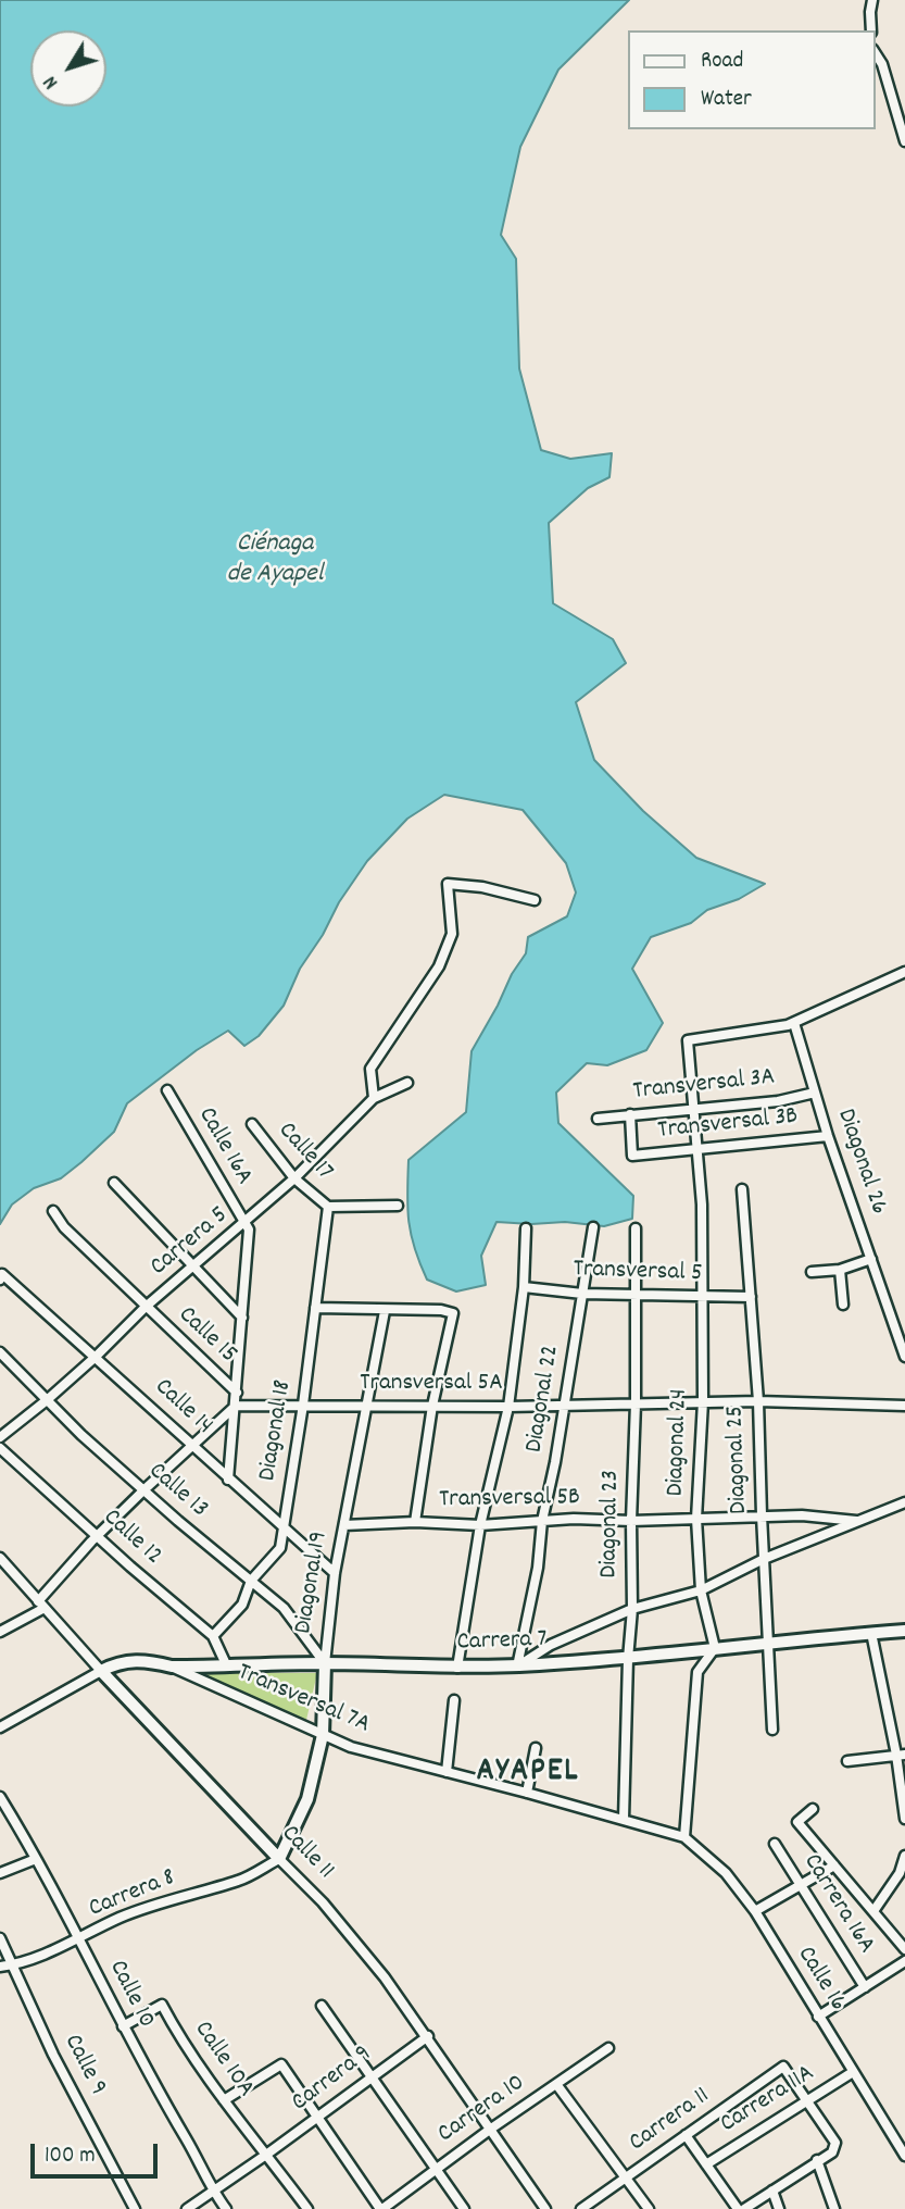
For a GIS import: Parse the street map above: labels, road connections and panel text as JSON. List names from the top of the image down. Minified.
{"streets":{"main road":["Diagonal 19","Carrera 7","Calle 11"],"street":["Transversal 3A","Transversal 3B","Calle 16A","Calle 17","Diagonal 26","Carrera 5","Transversal 5","Calle 15","Transversal 5A","Diagonal 22","Calle 14","Diagonal 18","Diagonal 24","Diagonal 25","Calle 13","Transversal 5B","Diagonal 23","Calle 12","Transversal 7A","Carrera 8","Carrera 16A","Calle 16","Calle 10","Calle 10A","Calle 9","Carrera 9","Carrera 11A","Carrera 10","Carrera 11"]},"crossings":[["Transversal 3A","Transversal 3B"],["Transversal 3A","Diagonal 26"],["Transversal 3A","Diagonal 24"],["Transversal 3B","Diagonal 26"],["Transversal 3B","Diagonal 24"],["Calle 16A","Carrera 5"],["Calle 17","Carrera 5"],["Calle 17","Diagonal 18"],["Diagonal 26","Diagonal 24"],["Carrera 5","Calle 15"],["Carrera 5","Calle 14"],["Carrera 5","Calle 13"],["Transversal 5","Diagonal 22"],["Transversal 5","Diagonal 24"],["Transversal 5","Diagonal 25"],["Transversal 5","Diagonal 23"],["Transversal 5A","Diagonal 22"],["Transversal 5A","Diagonal 18"],["Transversal 5A","Diagonal 24"],["Transversal 5A","Diagonal 25"],["Transversal 5A","Diagonal 23"],["Transversal 5A","Diagonal 19"],["Diagonal 22","Transversal 5B"],["Diagonal 22","Carrera 7"],["Calle 14","Diagonal 18"],["Calle 14","Diagonal 19"],["Diagonal 18","Calle 13"],["Diagonal 18","Calle 12"],["Diagonal 24","Transversal 5B"],["Diagonal 24","Carrera 7"],["Diagonal 25","Transversal 5B"],["Diagonal 25","Carrera 7"],["Calle 13","Diagonal 19"],["Calle 13","Carrera 7"],["Transversal 5B","Diagonal 23"],["Transversal 5B","Diagonal 19"],["Diagonal 23","Carrera 7"],["Diagonal 23","Transversal 7A"],["Calle 12","Carrera 7"],["Diagonal 19","Carrera 7"],["Diagonal 19","Transversal 7A"],["Diagonal 19","Calle 11"],["Diagonal 19","Carrera 8"],["Carrera 7","Transversal 7A"],["Carrera 7","Calle 11"],["Transversal 7A","Calle 16"],["Calle 11","Carrera 8"],["Calle 11","Carrera 9"],["Calle 11","Carrera 10"],["Carrera 8","Calle 10"],["Carrera 8","Calle 9"],["Calle 16","Carrera 11A"],["Calle 10","Calle 10A"],["Calle 10","Carrera 9"],["Calle 10A","Carrera 9"],["Carrera 11A","Carrera 11"]],"districts":["AYAPEL"],"water":["Ciénaga de Ayapel"],"legend":["Road","Water"],"scale_bar":"100 m","north":"bottom left"}
